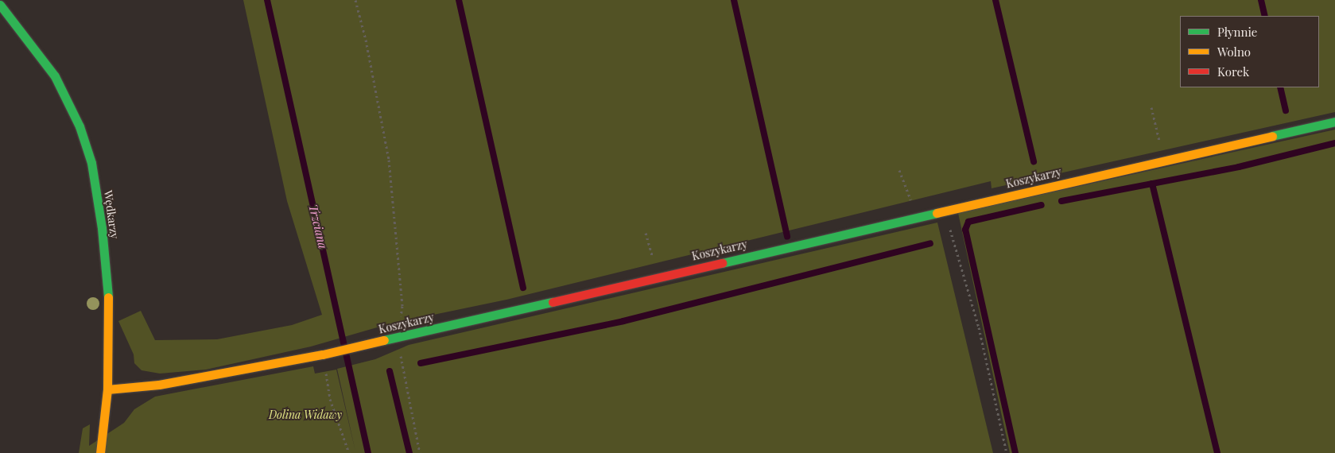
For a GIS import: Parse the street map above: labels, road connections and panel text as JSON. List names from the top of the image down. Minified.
{"streets":{"street":["Koszykarzy","Wędkarzy"]},"crossings":[["Koszykarzy","Wędkarzy"]],"water":["Trzciana"],"parks":["Dolina Widawy"],"legend":["Płynnie","Wolno","Korek"]}
